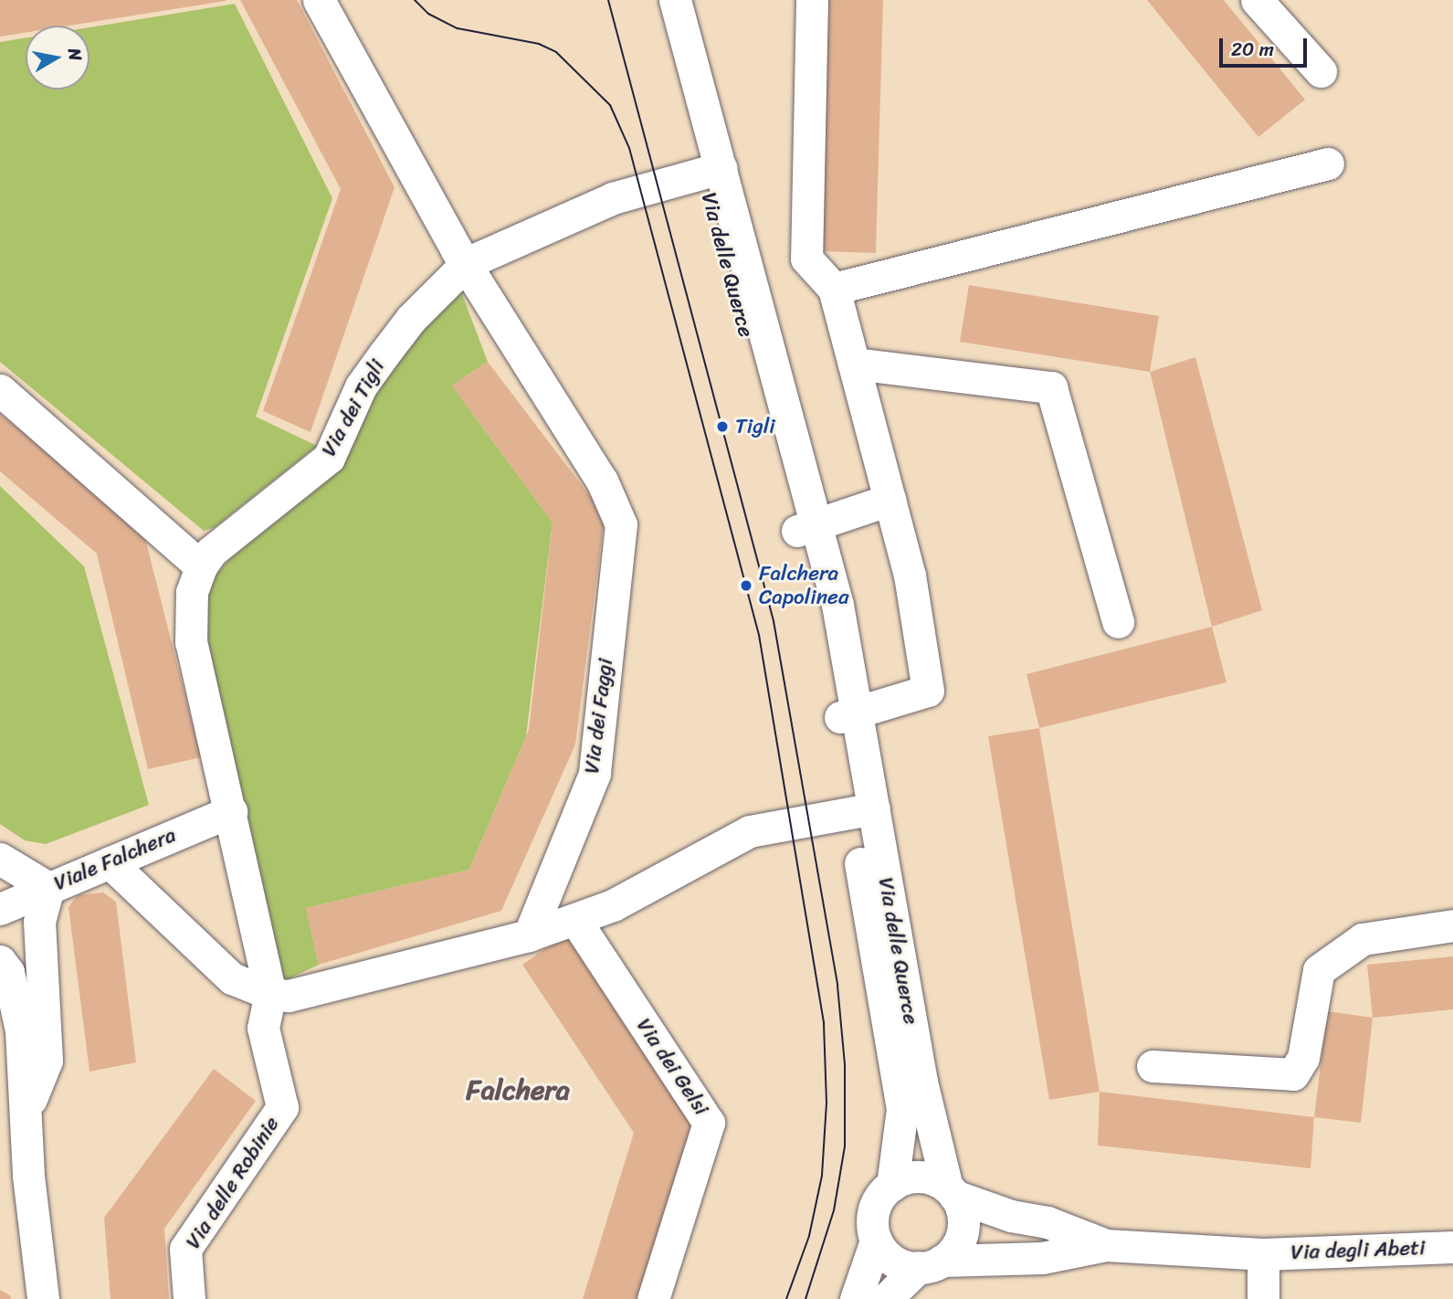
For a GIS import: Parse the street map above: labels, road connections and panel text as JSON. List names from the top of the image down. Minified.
{"streets":{"street":["Via delle Querce","Via dei Tigli","Via dei Faggi","Viale Falchera","Via dei Gelsi","Via delle Robinie","Via degli Abeti"]},"crossings":[["Via delle Querce","Via dei Tigli"],["Via delle Querce","Via degli Abeti"],["Via dei Tigli","Via dei Faggi"],["Via dei Tigli","Viale Falchera"]],"districts":["Falchera"],"places":["Tigli","Falchera Capolinea"],"scale_bar":"20 m","north":"right"}
